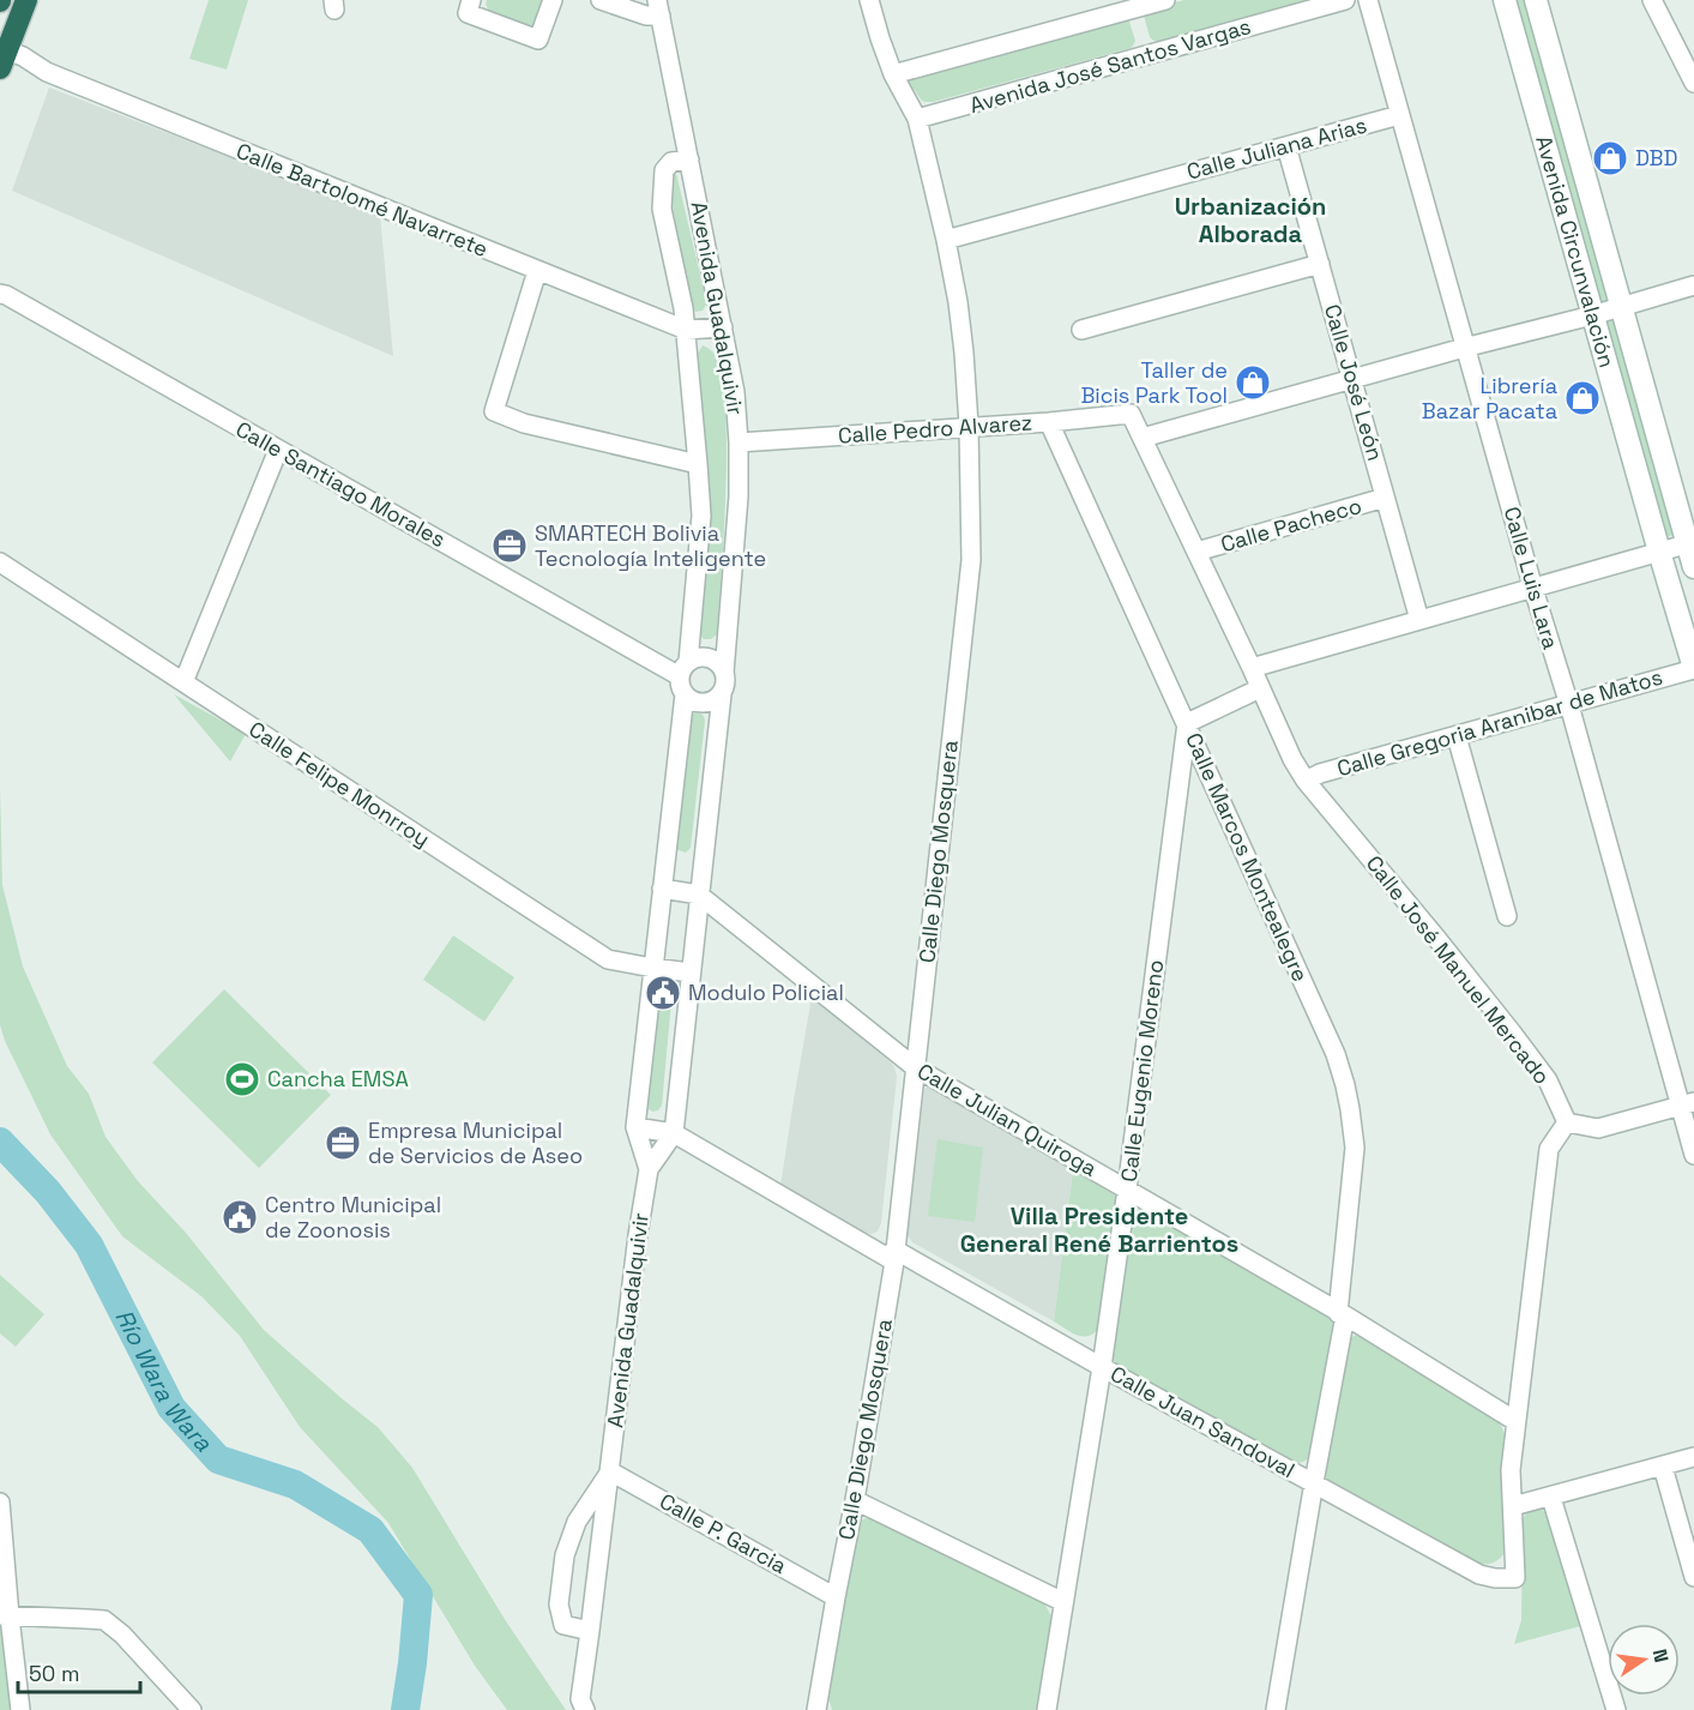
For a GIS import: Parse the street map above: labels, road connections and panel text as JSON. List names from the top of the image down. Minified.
{"streets":{"main road":["Avenida Circunvalación"],"street":["Avenida José Santos Vargas","Calle Juliana Arias","Calle Bartolomé Navarrete","Avenida Guadalquivir","Calle José León","Calle Pedro Alvarez","Calle Santiago Morales","Calle Pacheco","Calle Luis Lara","Calle Gregoria Aranibar de Matos","Calle Felipe Monrroy","Calle Diego Mosquera","Calle Marcos Montealegre","Calle José Manuel Mercado","Calle Eugenio Moreno","Calle Julian Quiroga","Calle Juan Sandoval","Calle P. Garcia"]},"crossings":[["Avenida José Santos Vargas","Calle Diego Mosquera"],["Calle Juliana Arias","Calle José León"],["Calle Juliana Arias","Calle Luis Lara"],["Calle Juliana Arias","Calle Diego Mosquera"],["Calle Bartolomé Navarrete","Avenida Guadalquivir"],["Avenida Circunvalación","Calle Gregoria Aranibar de Matos"],["Avenida Guadalquivir","Calle Pedro Alvarez"],["Avenida Guadalquivir","Calle Santiago Morales"],["Avenida Guadalquivir","Calle Felipe Monrroy"],["Avenida Guadalquivir","Calle Julian Quiroga"],["Avenida Guadalquivir","Calle Juan Sandoval"],["Avenida Guadalquivir","Calle P. Garcia"],["Calle José León","Calle Pacheco"],["Calle Pedro Alvarez","Calle Diego Mosquera"],["Calle Pedro Alvarez","Calle Marcos Montealegre"],["Calle Pedro Alvarez","Calle José Manuel Mercado"],["Calle Pacheco","Calle José Manuel Mercado"],["Calle Luis Lara","Calle Gregoria Aranibar de Matos"],["Calle Gregoria Aranibar de Matos","Calle José Manuel Mercado"],["Calle Diego Mosquera","Calle Julian Quiroga"],["Calle Diego Mosquera","Calle Juan Sandoval"],["Calle Diego Mosquera","Calle P. Garcia"],["Calle Marcos Montealegre","Calle Eugenio Moreno"],["Calle Marcos Montealegre","Calle Julian Quiroga"],["Calle Marcos Montealegre","Calle Juan Sandoval"],["Calle Eugenio Moreno","Calle Julian Quiroga"],["Calle Eugenio Moreno","Calle Juan Sandoval"]],"districts":["Urbanización Alborada","Villa Presidente General René Barrientos"],"water":["Río Wara Wara"],"places":{"shop":["DBD","Taller de Bicis Park Tool","Librería Bazar Pacata"],"office":["SMARTECH Bolivia Tecnología Inteligente","Empresa Municipal de Servicios de Aseo"],"public building":["Modulo Policial","Centro Municipal de Zoonosis"],"sports":["Cancha EMSA"]},"scale_bar":"50 m","north":"right"}
